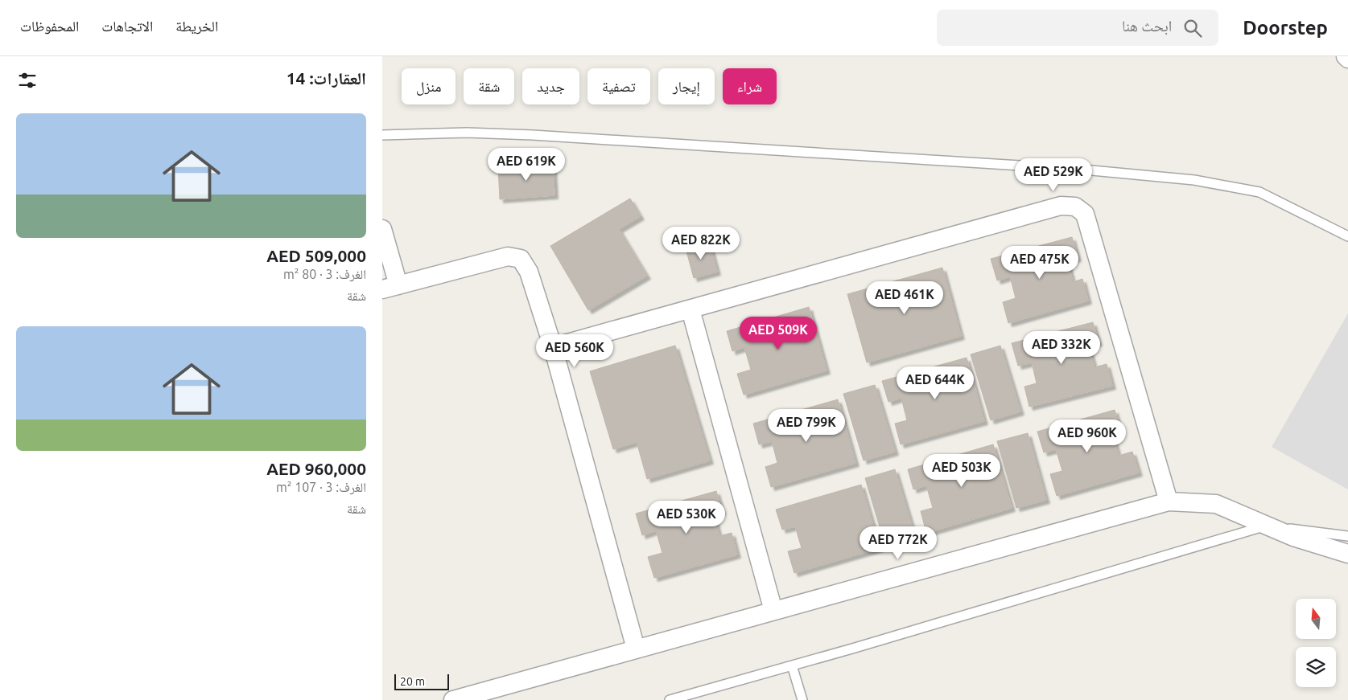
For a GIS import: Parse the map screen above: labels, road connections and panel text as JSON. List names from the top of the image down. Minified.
{"scale_bar":"20 m","north":"top","page":{"header":"Doorstep","search":"ابحث هنا","nav":["الخريطة","الاتجاهات","المحفوظات"],"heading":"العقارات: 14","chip":["شراء","إيجار","تصفية","جديد","شقة","منزل"],"list":[{"name":"AED 509,000","note":"الغرف: 3 · 80 m² · شقة"},{"name":"AED 960,000","note":"الغرف: 3 · 107 m² · شقة"}],"price":["AED 619K","AED 529K","AED 822K","AED 475K","AED 461K","AED 509K","AED 332K","AED 560K","AED 644K","AED 799K","AED 960K","AED 503K","AED 530K","AED 772K"],"scale":"20 m"}}
